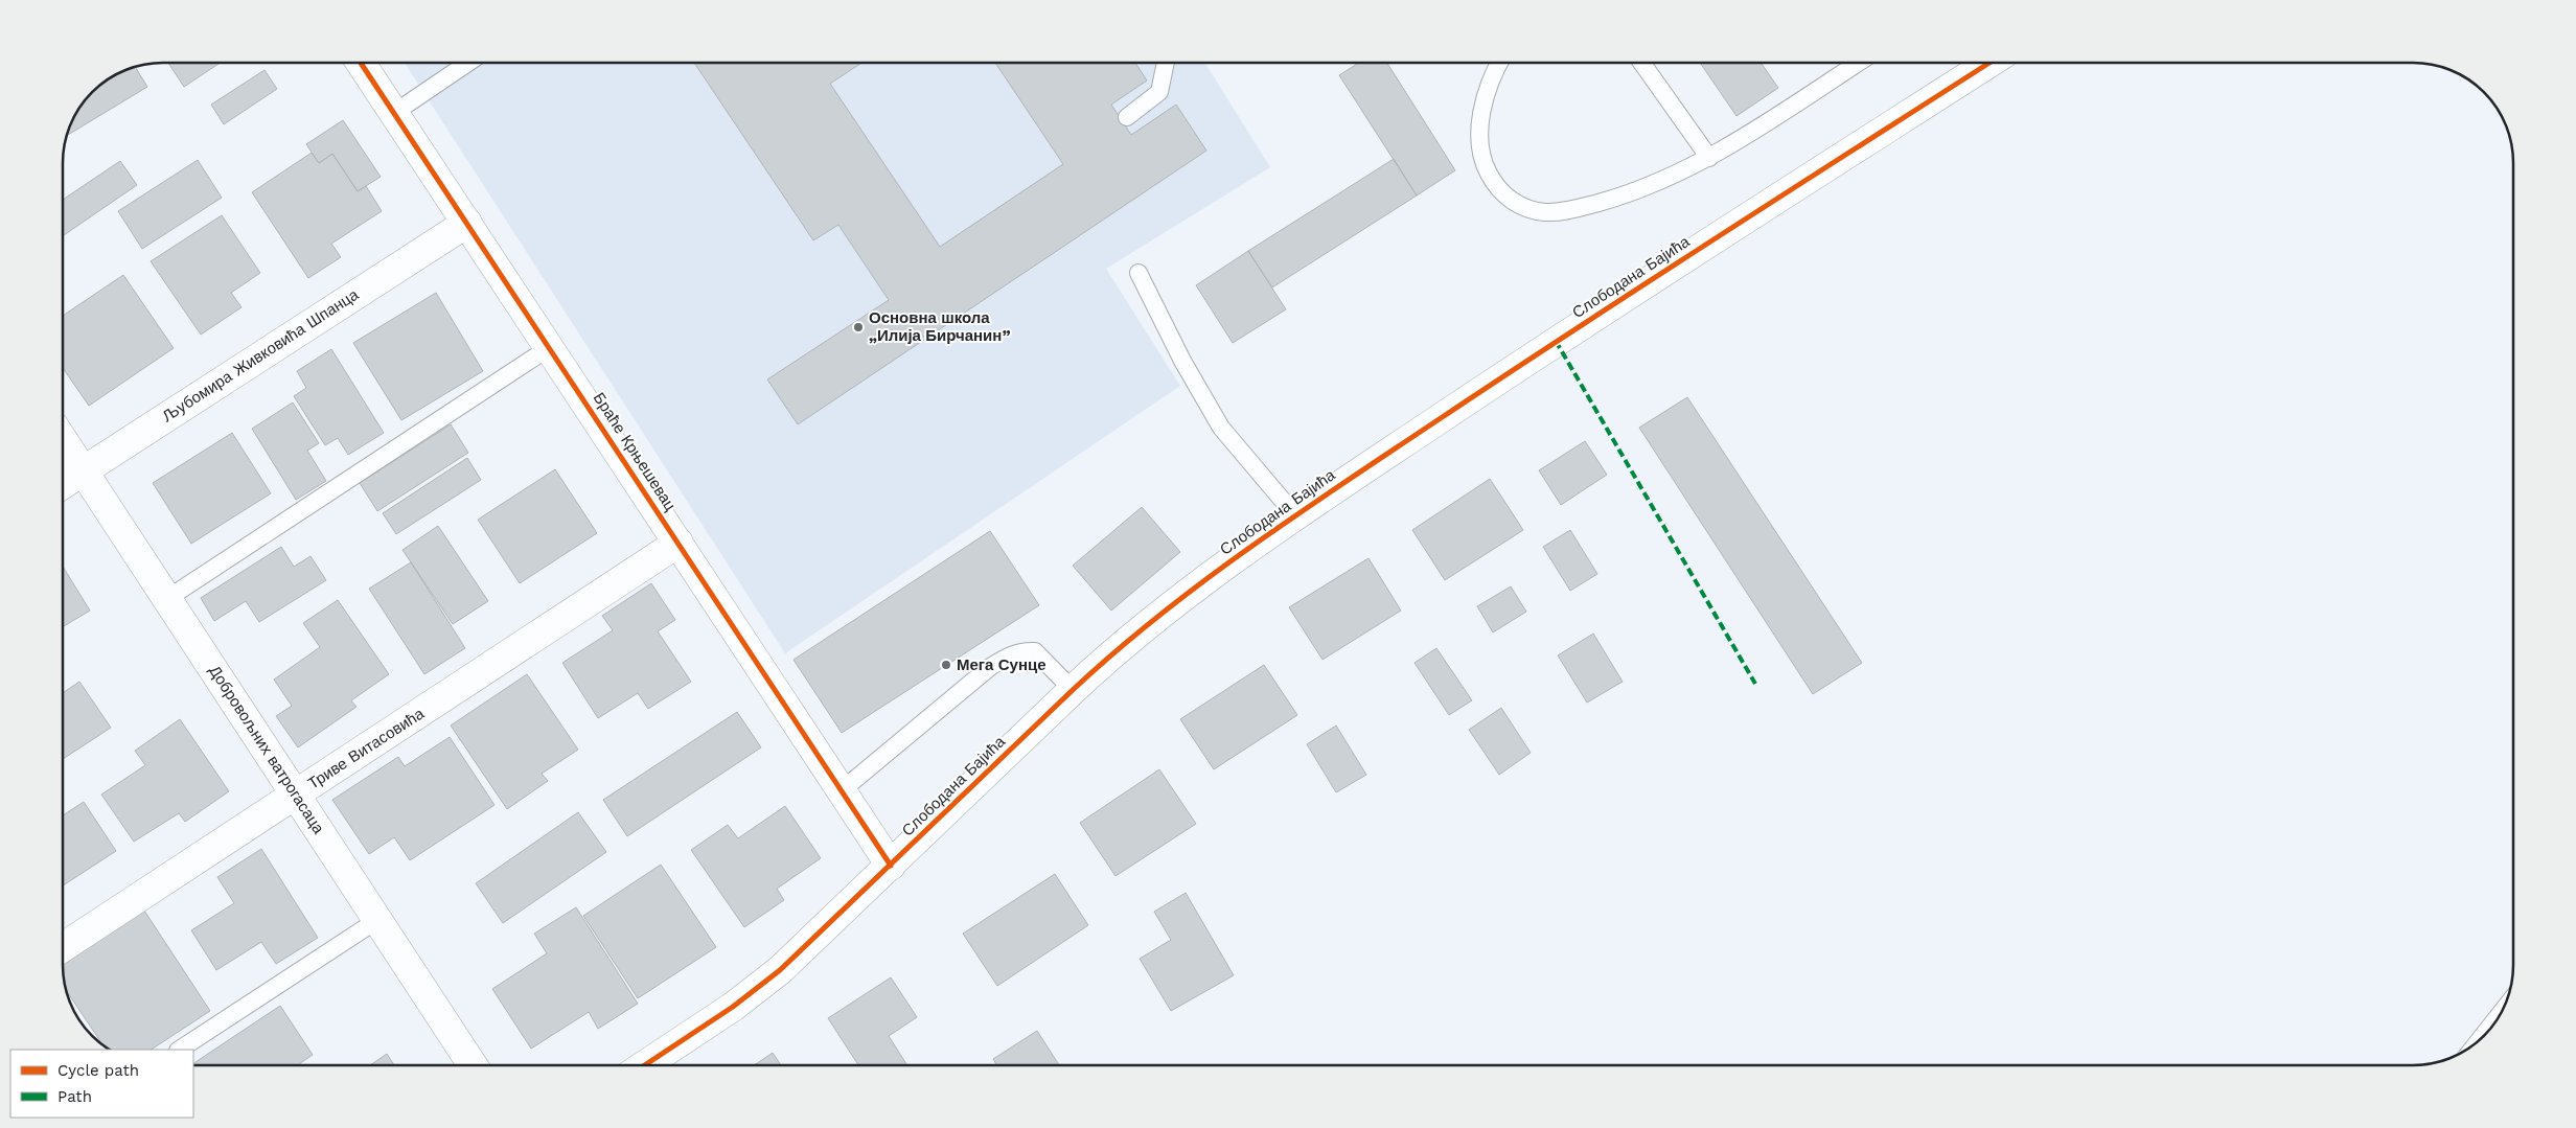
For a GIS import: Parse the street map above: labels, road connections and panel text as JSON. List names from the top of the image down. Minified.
{"streets":{"street":["Слободана Бајића","Љубомира Живковића Шпанца","Браће Крњешевац","Триве Витасовића","Добровољних ватрогасаца"]},"crossings":[["Слободана Бајића","Браће Крњешевац"],["Љубомира Живковића Шпанца","Браће Крњешевац"],["Љубомира Живковића Шпанца","Добровољних ватрогасаца"],["Браће Крњешевац","Триве Витасовића"],["Триве Витасовића","Добровољних ватрогасаца"]],"places":["Основна школа „Илија Бирчанин”","Мега Сунце"],"legend":["Cycle path","Path"]}
